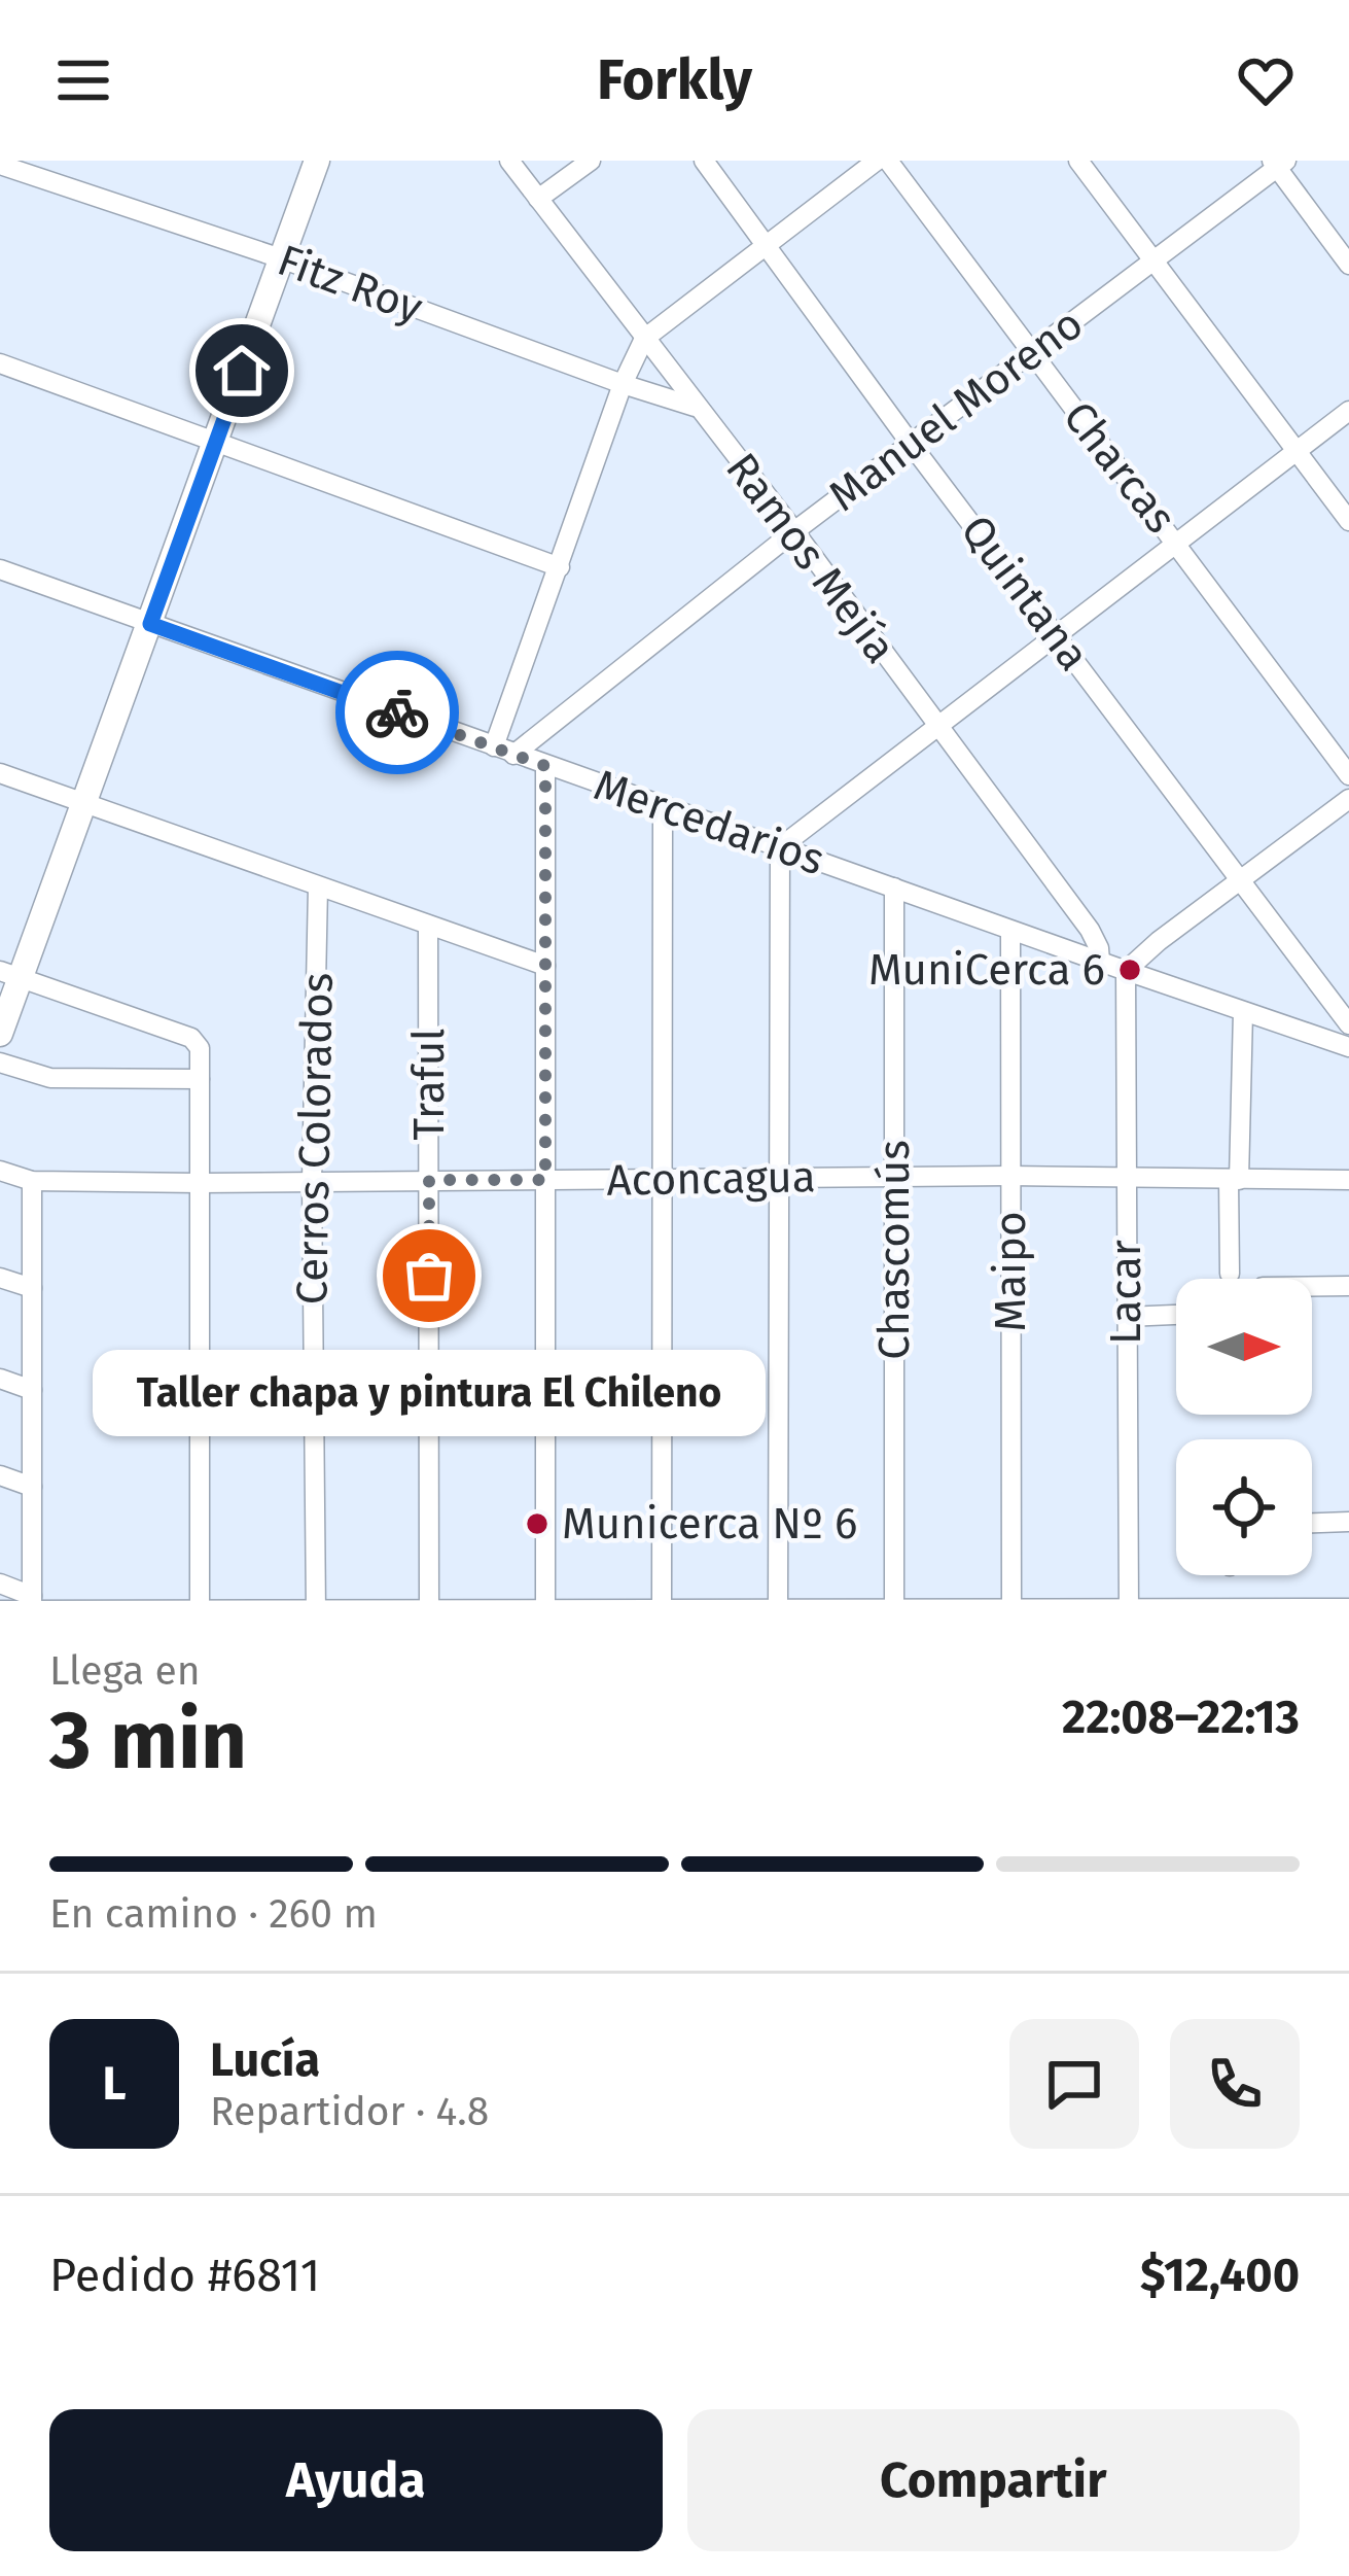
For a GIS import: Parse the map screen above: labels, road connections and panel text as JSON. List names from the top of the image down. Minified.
{"streets":{"street":["Fitz Roy","Manuel Moreno","Charcas","Ramos Mejía","Quintana","Mercedarios","Traful","Cerros Colorados","Aconcagua","Chascomús","Maipo","Lacar"]},"crossings":[["Fitz Roy","Ramos Mejía"],["Manuel Moreno","Charcas"],["Manuel Moreno","Ramos Mejía"],["Manuel Moreno","Quintana"],["Manuel Moreno","Mercedarios"],["Ramos Mejía","Mercedarios"],["Mercedarios","Chascomús"],["Mercedarios","Maipo"],["Mercedarios","Lacar"],["Traful","Aconcagua"],["Cerros Colorados","Aconcagua"],["Aconcagua","Chascomús"],["Aconcagua","Maipo"],["Aconcagua","Lacar"]],"places":["MuniCerca 6","Taller chapa y pintura El Chileno","Municerca Nº 6"],"north":"right","page":{"header":"Forkly","bubble":"Taller chapa y pintura El Chileno","heading":["3 min","Llega en","22:08–22:13"],"panel":["Lucía","Repartidor · 4.8","Pedido #6811","$12,400"],"bar":"En camino · 260 m","round":"L","buttons":["Ayuda","Compartir"]}}
